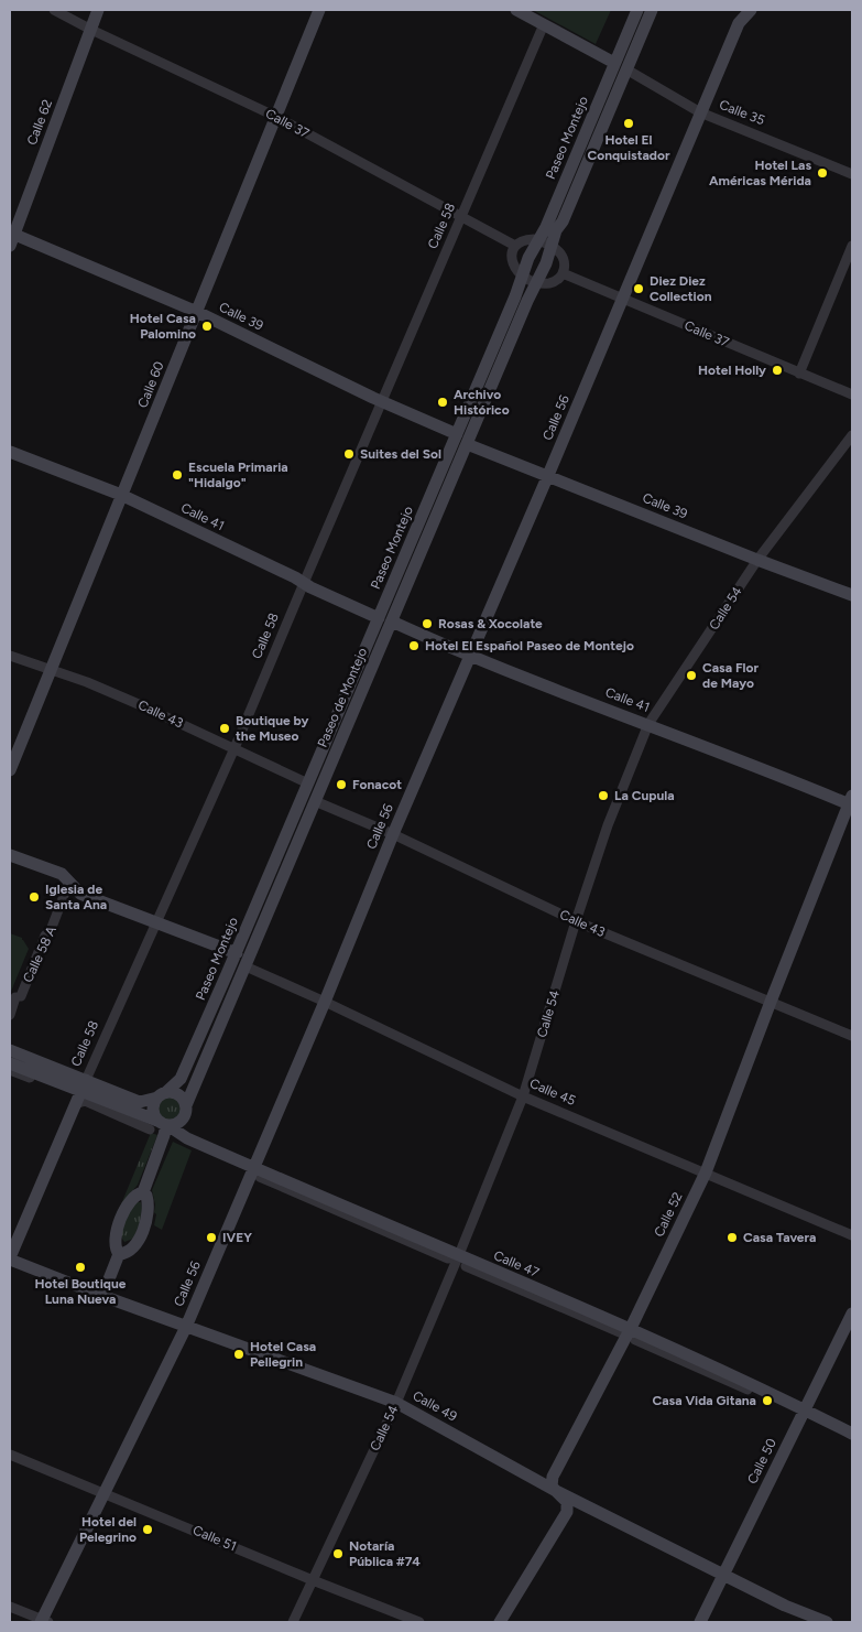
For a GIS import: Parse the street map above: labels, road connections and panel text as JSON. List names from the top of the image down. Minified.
{"streets":{"street":["Calle 35","Calle 62","Calle 37","Paseo Montejo","Calle 58","Calle 39","Calle 60","Calle 56","Calle 41","Calle 54","Paseo de Montejo","Calle 43","Calle 58 A","Calle 45","Calle 52","Calle 47","Calle 49","Calle 50","Calle 51"]},"crossings":[["Calle 35","Paseo Montejo"],["Calle 35","Calle 56"],["Calle 62","Calle 37"],["Calle 62","Calle 39"],["Calle 37","Calle 58"],["Calle 37","Calle 60"],["Calle 37","Calle 56"],["Paseo Montejo","Calle 39"],["Paseo Montejo","Calle 41"],["Paseo Montejo","Paseo de Montejo"],["Paseo Montejo","Calle 43"],["Paseo Montejo","Calle 47"],["Calle 58","Calle 39"],["Calle 58","Calle 41"],["Calle 58","Calle 43"],["Calle 58","Calle 47"],["Calle 58","Calle 49"],["Calle 39","Calle 60"],["Calle 39","Calle 56"],["Calle 39","Calle 54"],["Calle 39","Paseo de Montejo"],["Calle 60","Calle 41"],["Calle 60","Calle 43"],["Calle 56","Calle 41"],["Calle 56","Calle 43"],["Calle 56","Calle 45"],["Calle 56","Calle 47"],["Calle 56","Calle 49"],["Calle 56","Calle 51"],["Calle 41","Calle 54"],["Calle 41","Paseo de Montejo"],["Calle 41","Calle 52"],["Calle 54","Calle 43"],["Calle 54","Calle 45"],["Calle 54","Calle 47"],["Calle 54","Calle 49"],["Calle 54","Calle 51"],["Paseo de Montejo","Calle 43"],["Paseo de Montejo","Calle 45"],["Paseo de Montejo","Calle 47"],["Calle 43","Calle 52"],["Calle 45","Calle 52"],["Calle 52","Calle 47"],["Calle 52","Calle 49"],["Calle 47","Calle 50"],["Calle 49","Calle 50"]],"places":["Hotel El Conquistador","Hotel Las Américas Mérida","Diez Diez Collection","Hotel Casa Palomino","Hotel Holly","Archivo Histórico","Suites del Sol","Escuela Primaria \"Hidalgo\"","Rosas & Xocolate","Hotel El Español Paseo de Montejo","Casa Flor de Mayo","Boutique by the Museo","Fonacot","La Cupula","Iglesia de Santa Ana","IVEY","Casa Tavera","Hotel Boutique Luna Nueva","Hotel Casa Pellegrin","Casa Vida Gitana","Hotel del Pelegrino","Notaría Pública #74"]}
